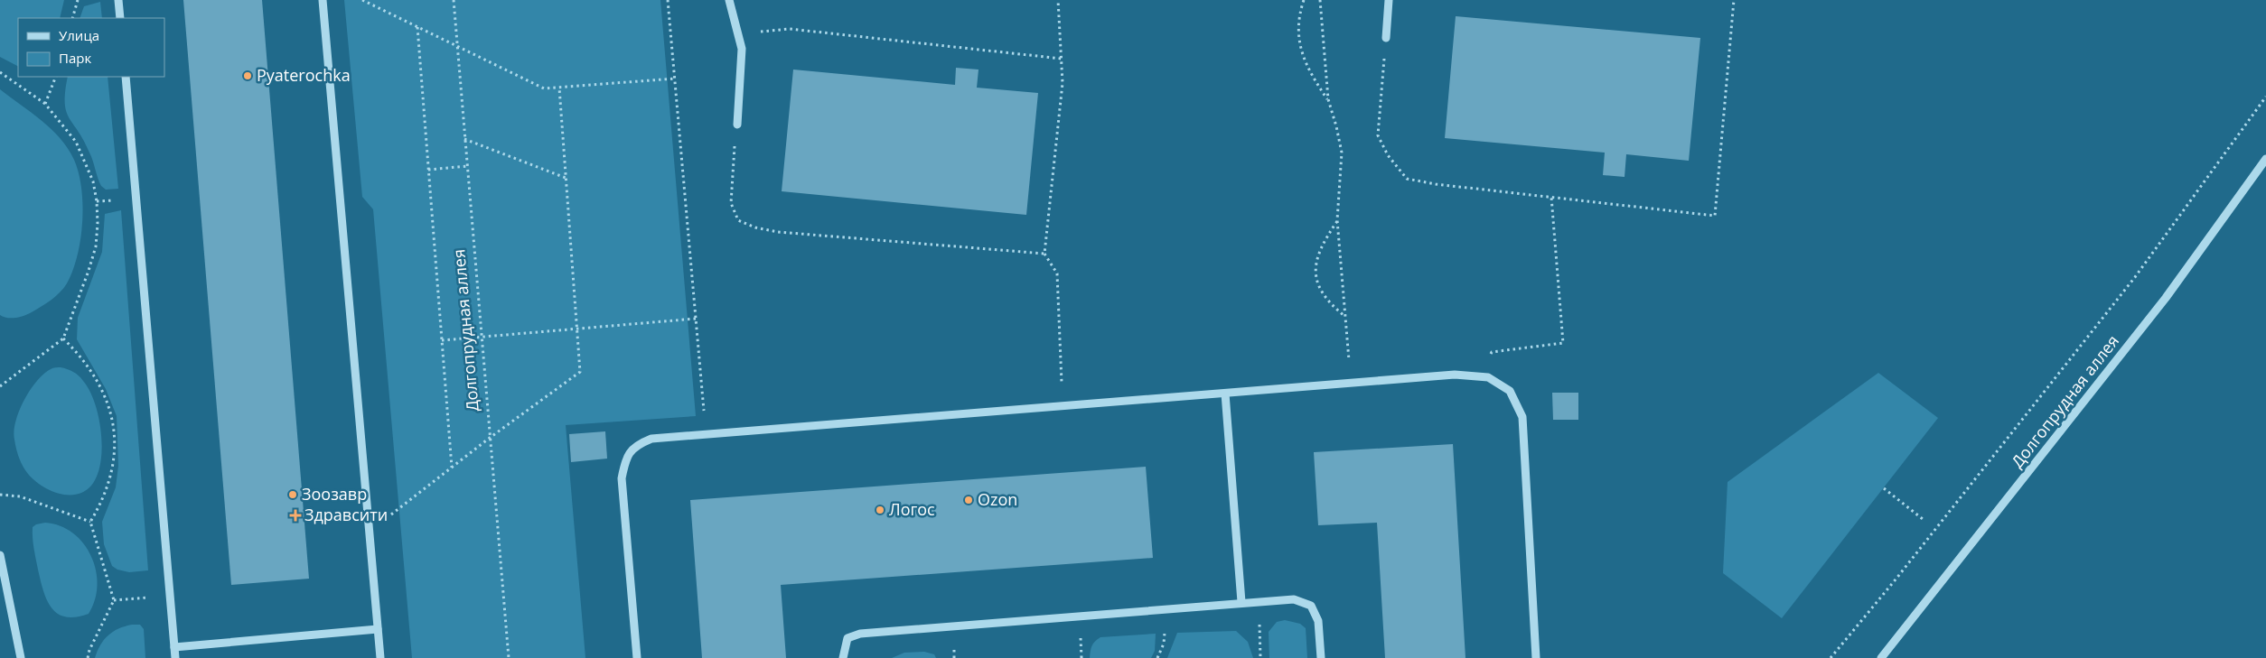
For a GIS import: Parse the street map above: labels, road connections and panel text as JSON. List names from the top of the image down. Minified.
{"streets":{"street":["Долгопрудная аллея"]},"places":{"other":["Pyaterochka","Зоозавр","Ozon","Логос"],"health":["Здравсити"]},"legend":["Улица","Парк"]}
